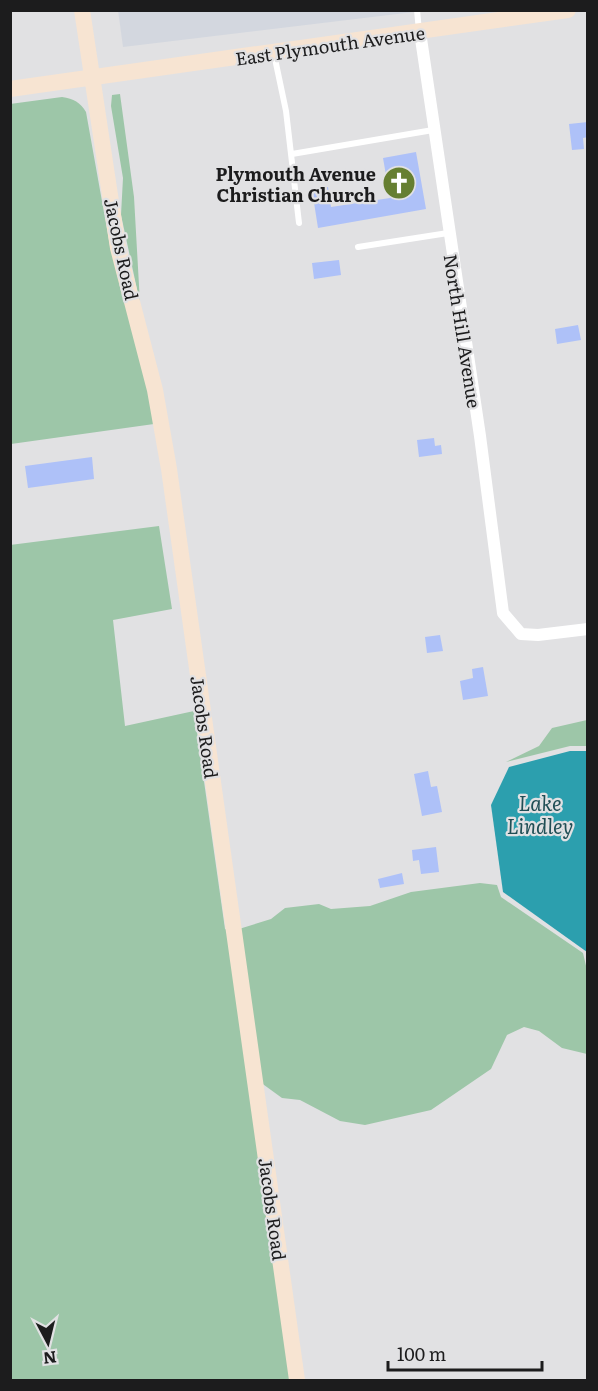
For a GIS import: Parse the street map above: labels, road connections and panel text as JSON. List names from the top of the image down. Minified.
{"streets":{"street":["East Plymouth Avenue","Jacobs Road","North Hill Avenue"]},"crossings":[["East Plymouth Avenue","Jacobs Road"],["East Plymouth Avenue","North Hill Avenue"]],"water":["Lake Lindley"],"places":{"church":["Plymouth Avenue Christian Church"]},"scale_bar":"100 m","north":"bottom"}
